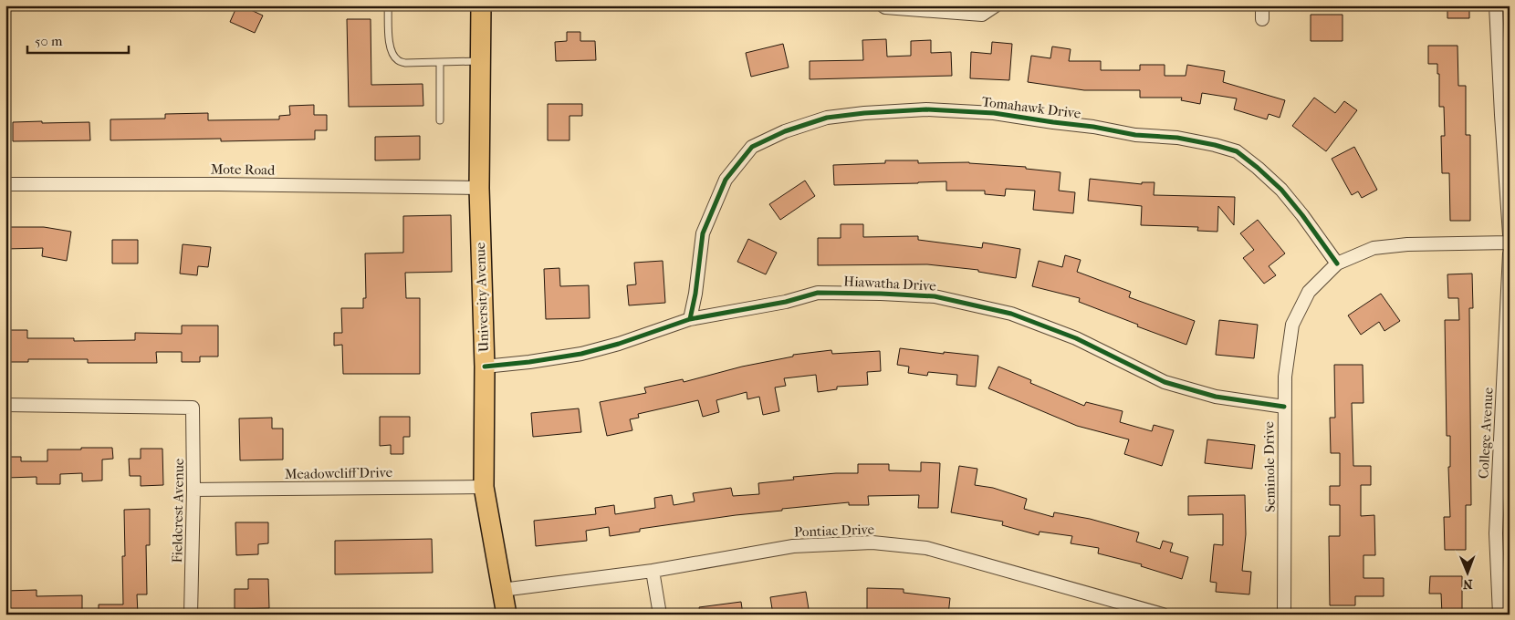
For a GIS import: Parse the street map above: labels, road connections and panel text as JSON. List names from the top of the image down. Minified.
{"streets":{"main road":["University Avenue"],"street":["Tomahawk Drive","Mote Road","Hiawatha Drive","College Avenue","Seminole Drive","Meadowcliff Drive","Fieldcrest Avenue","Pontiac Drive"]},"crossings":[["Tomahawk Drive","Hiawatha Drive"],["Tomahawk Drive","Seminole Drive"],["Mote Road","University Avenue"],["Hiawatha Drive","University Avenue"],["Hiawatha Drive","Seminole Drive"],["University Avenue","Meadowcliff Drive"],["University Avenue","Pontiac Drive"],["Meadowcliff Drive","Fieldcrest Avenue"]],"scale_bar":"50 m","north":"bottom"}
